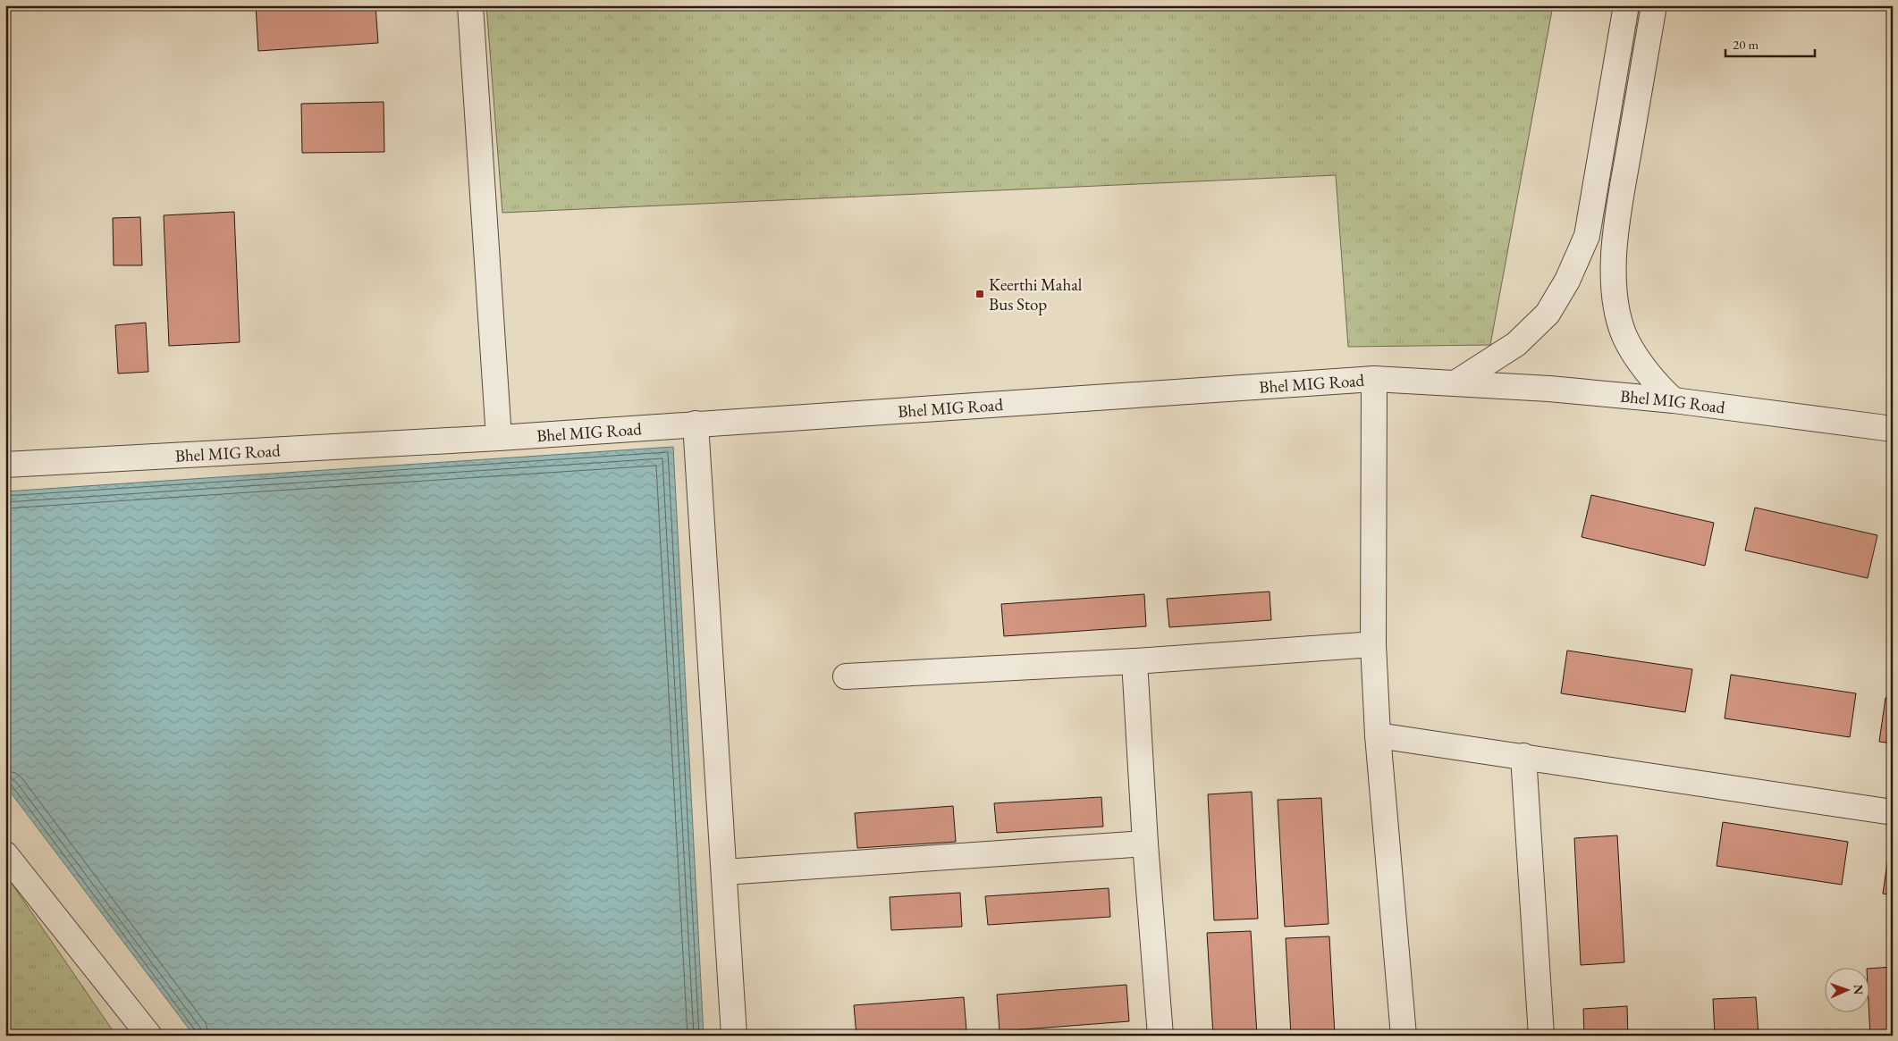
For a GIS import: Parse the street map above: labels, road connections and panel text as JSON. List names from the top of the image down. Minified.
{"streets":{"street":["Bhel MIG Road"]},"places":{"transit":["Keerthi Mahal Bus Stop"]},"scale_bar":"20 m","north":"right"}
